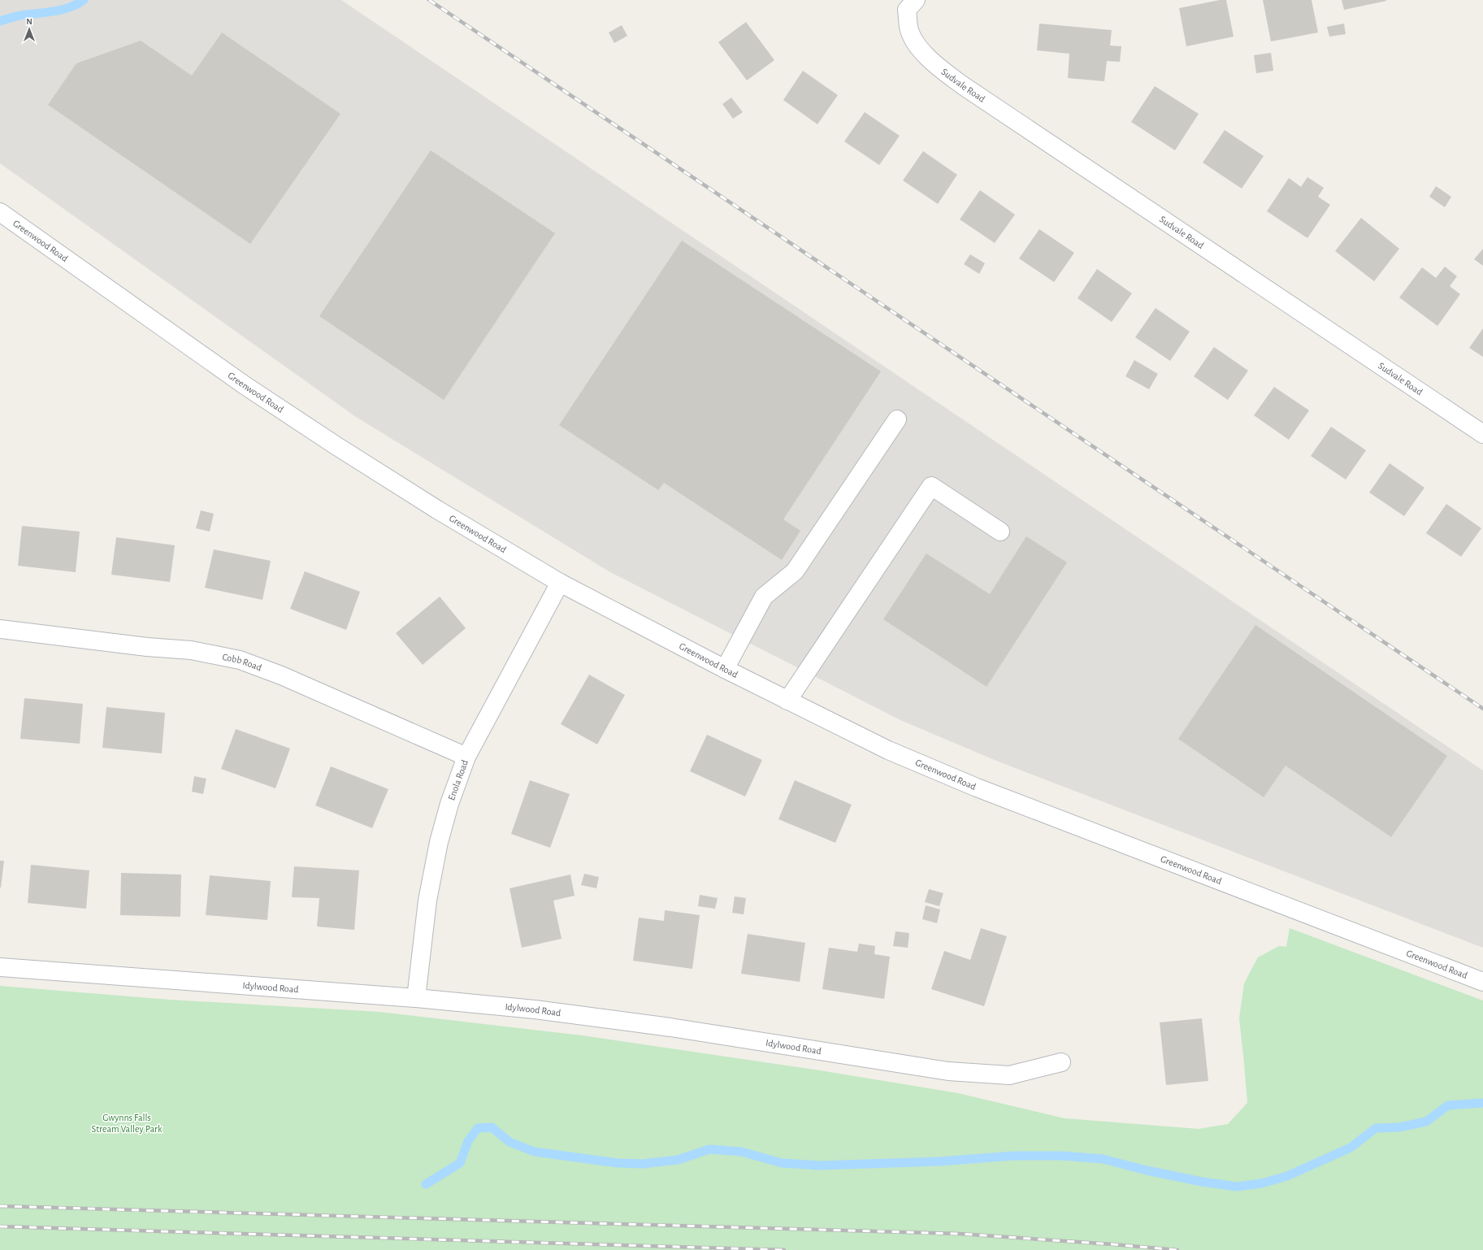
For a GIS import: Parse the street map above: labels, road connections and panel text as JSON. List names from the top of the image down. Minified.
{"streets":{"street":["Sudvale Road","Greenwood Road","Cobb Road","Enola Road","Idylwood Road"]},"crossings":[["Greenwood Road","Enola Road"],["Cobb Road","Enola Road"],["Enola Road","Idylwood Road"]],"parks":["Gwynns Falls Stream Valley Park"],"north":"top"}
